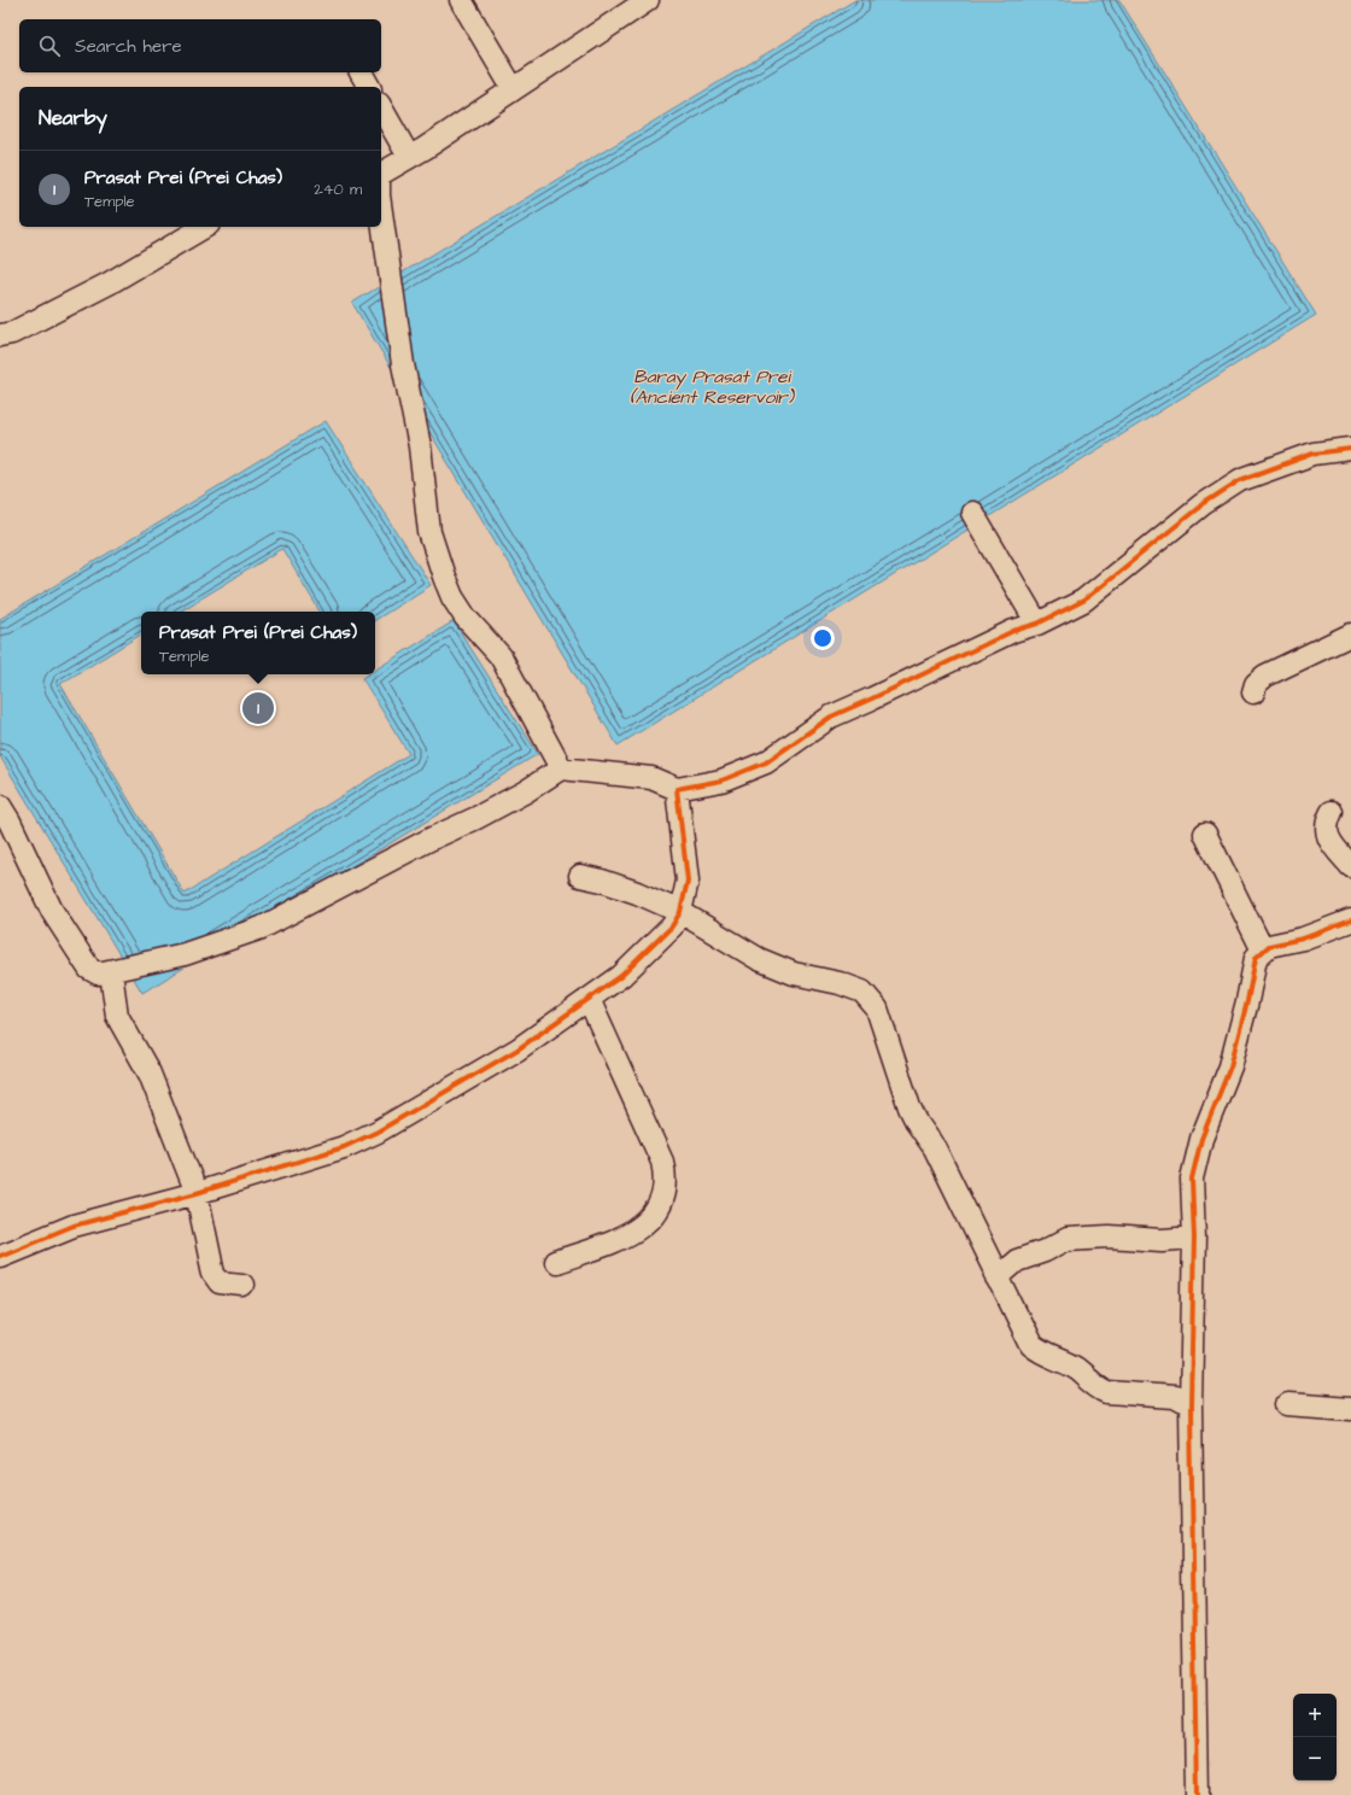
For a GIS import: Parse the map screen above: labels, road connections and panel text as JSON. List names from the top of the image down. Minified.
{"water":["Baray Prasat Prei (Ancient Reservoir)"],"page":{"search":"Search here","heading":"Nearby","list":[{"mark":"1","name":"Prasat Prei (Prei Chas)","note":"Temple","value":"240 m"}],"popup":["Prasat Prei (Prei Chas)","Temple"],"pins":"1","map_buttons":["+","−"]}}
